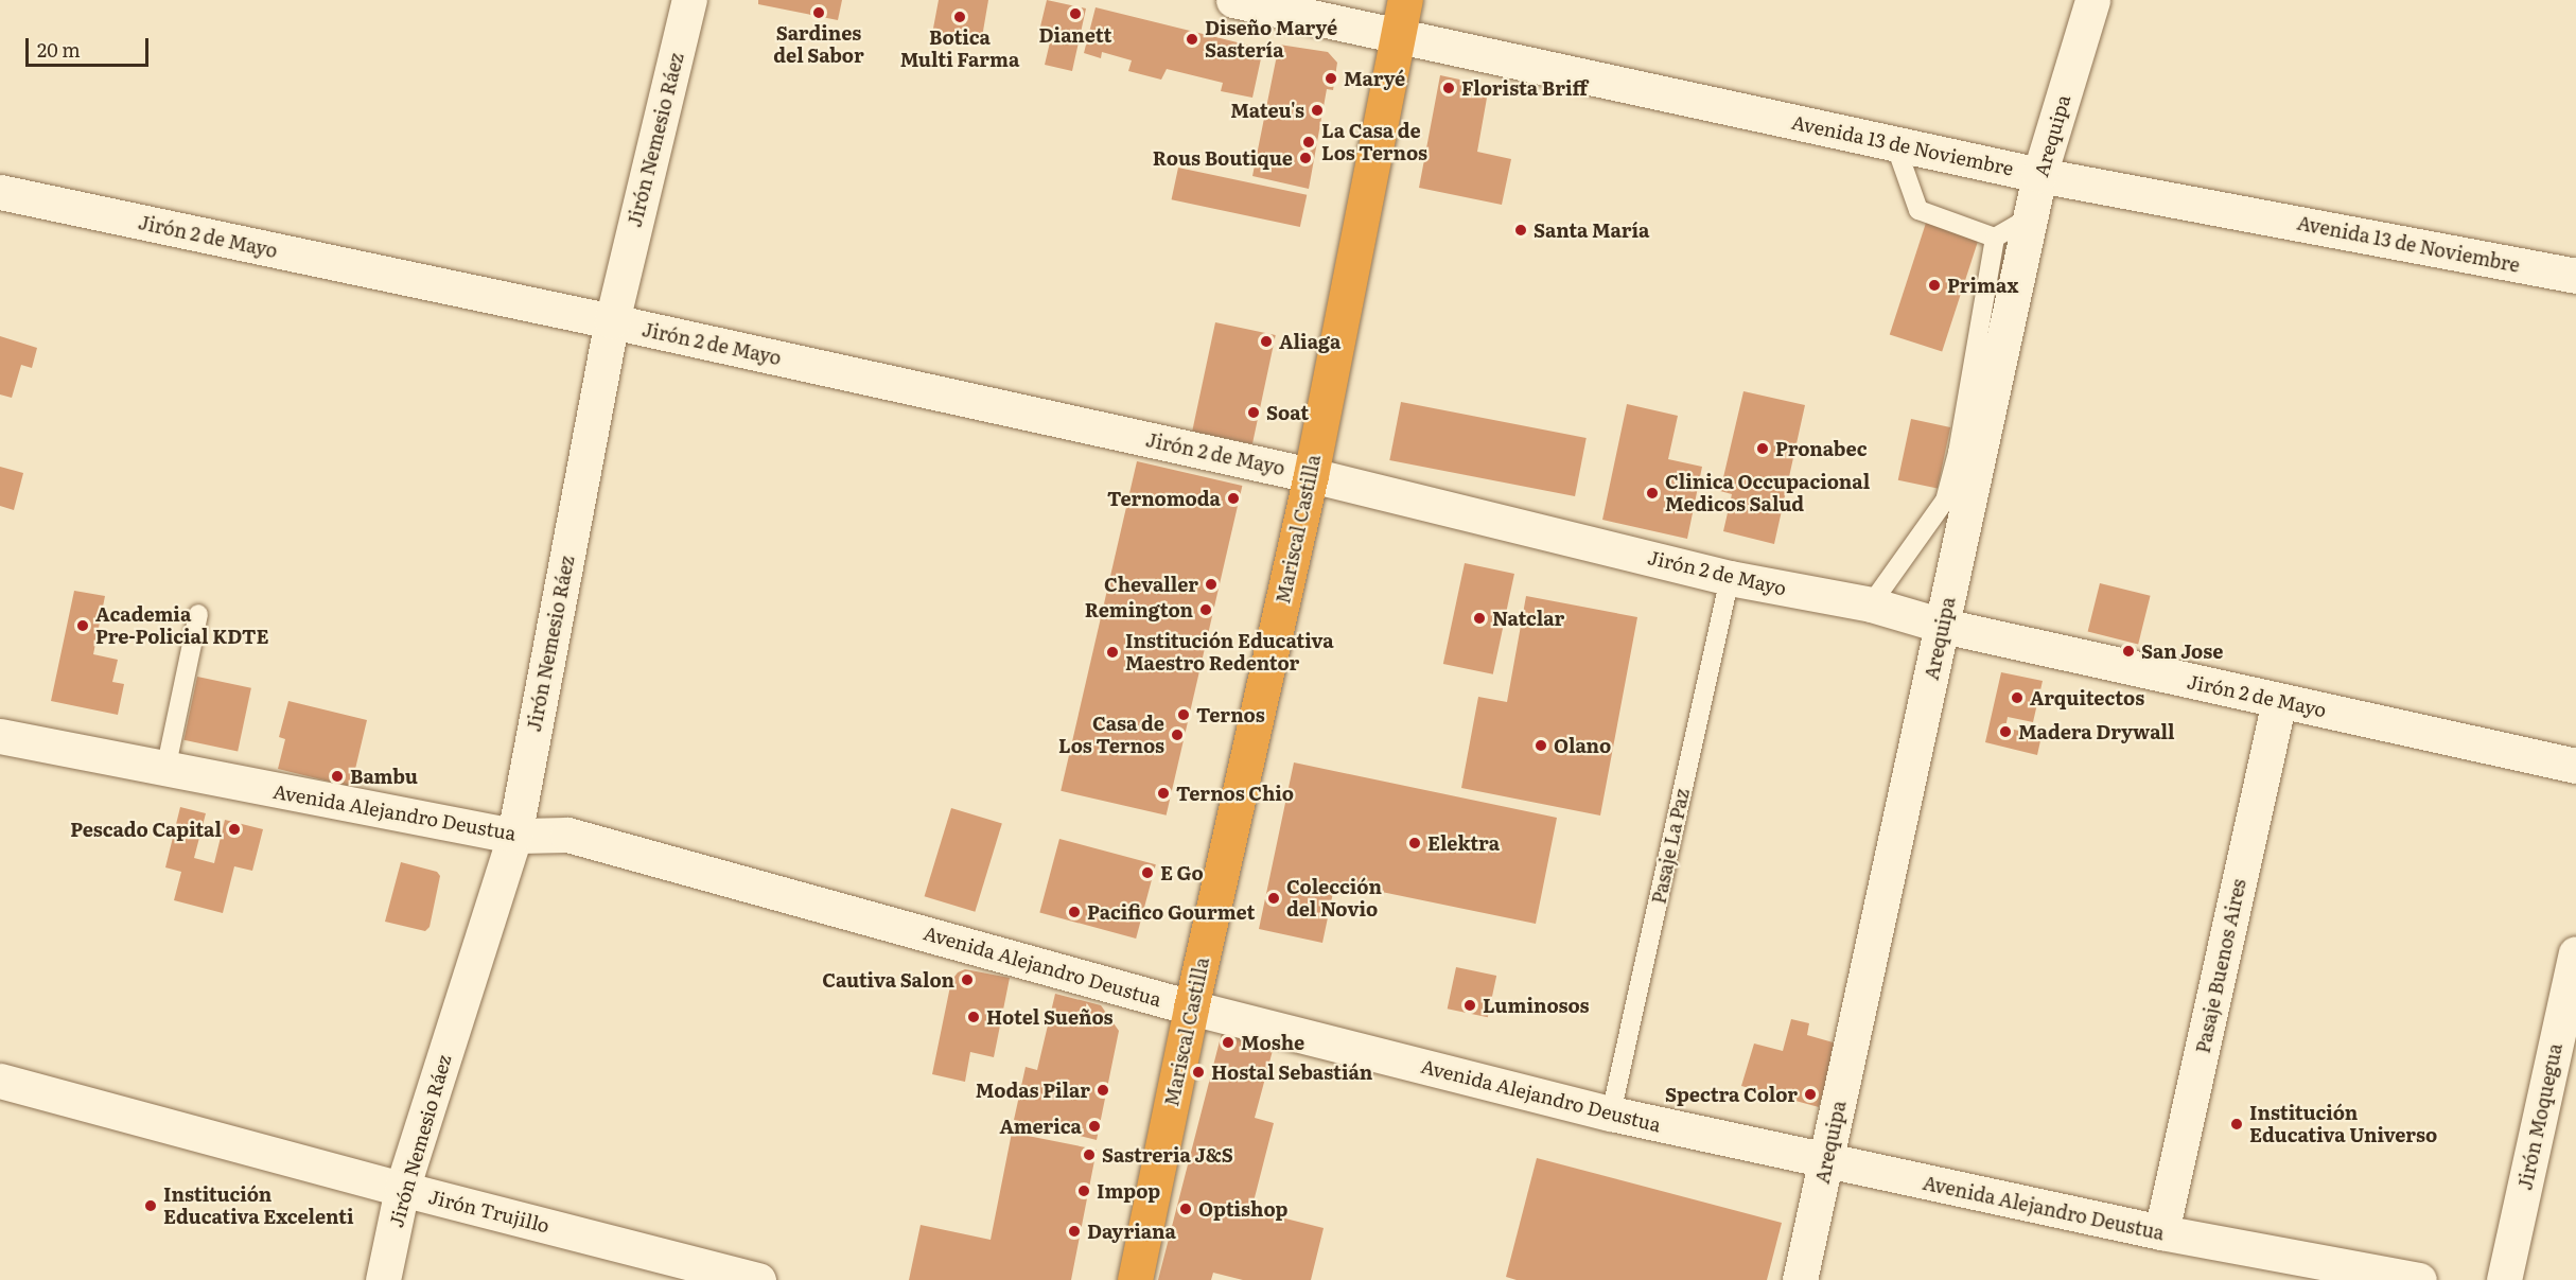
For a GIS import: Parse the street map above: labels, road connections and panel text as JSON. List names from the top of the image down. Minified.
{"streets":{"highway":["Mariscal Castilla"],"street":["Arequipa","Jirón Nemesio Ráez","Avenida 13 de Noviembre","Jirón 2 de Mayo","Avenida Alejandro Deustua","Pasaje Buenos Aires","Jirón Moquegua","Jirón Trujillo"],"lane":["Pasaje La Paz"]},"crossings":[["Arequipa","Avenida 13 de Noviembre"],["Arequipa","Jirón 2 de Mayo"],["Arequipa","Avenida Alejandro Deustua"],["Jirón Nemesio Ráez","Jirón 2 de Mayo"],["Jirón Nemesio Ráez","Avenida Alejandro Deustua"],["Jirón Nemesio Ráez","Jirón Trujillo"],["Avenida 13 de Noviembre","Mariscal Castilla"],["Jirón 2 de Mayo","Mariscal Castilla"],["Jirón 2 de Mayo","Pasaje La Paz"],["Jirón 2 de Mayo","Pasaje Buenos Aires"],["Mariscal Castilla","Avenida Alejandro Deustua"],["Avenida Alejandro Deustua","Pasaje La Paz"],["Avenida Alejandro Deustua","Pasaje Buenos Aires"]],"places":["Sardines del Sabor","Dianett","Botica Multi Farma","Diseño Maryé Sastería","Maryé","Florista Briff","Mateu's","La Casa de Los Ternos","Rous Boutique","Santa María","Primax","Aliaga","Soat","Pronabec","Clinica Occupacional Medicos Salud","Ternomoda","Chevaller","Remington","Natclar","Academia Pre-Policial KDTE","San Jose","Institución Educativa Maestro Redentor","Arquitectos","Ternos","Madera Drywall","Casa de Los Ternos","Olano","Bambu","Ternos Chio","Pescado Capital","Elektra","E Go","Colección del Novio","Pacifico Gourmet","Cautiva Salon","Luminosos","Hotel Sueños","Moshe","Hostal Sebastián","Modas Pilar","Spectra Color","Institución Educativa Universo","America","Sastreria J&S","Impop","Institución Educativa Excelenti","Optishop","Dayriana"],"scale_bar":"20 m"}
